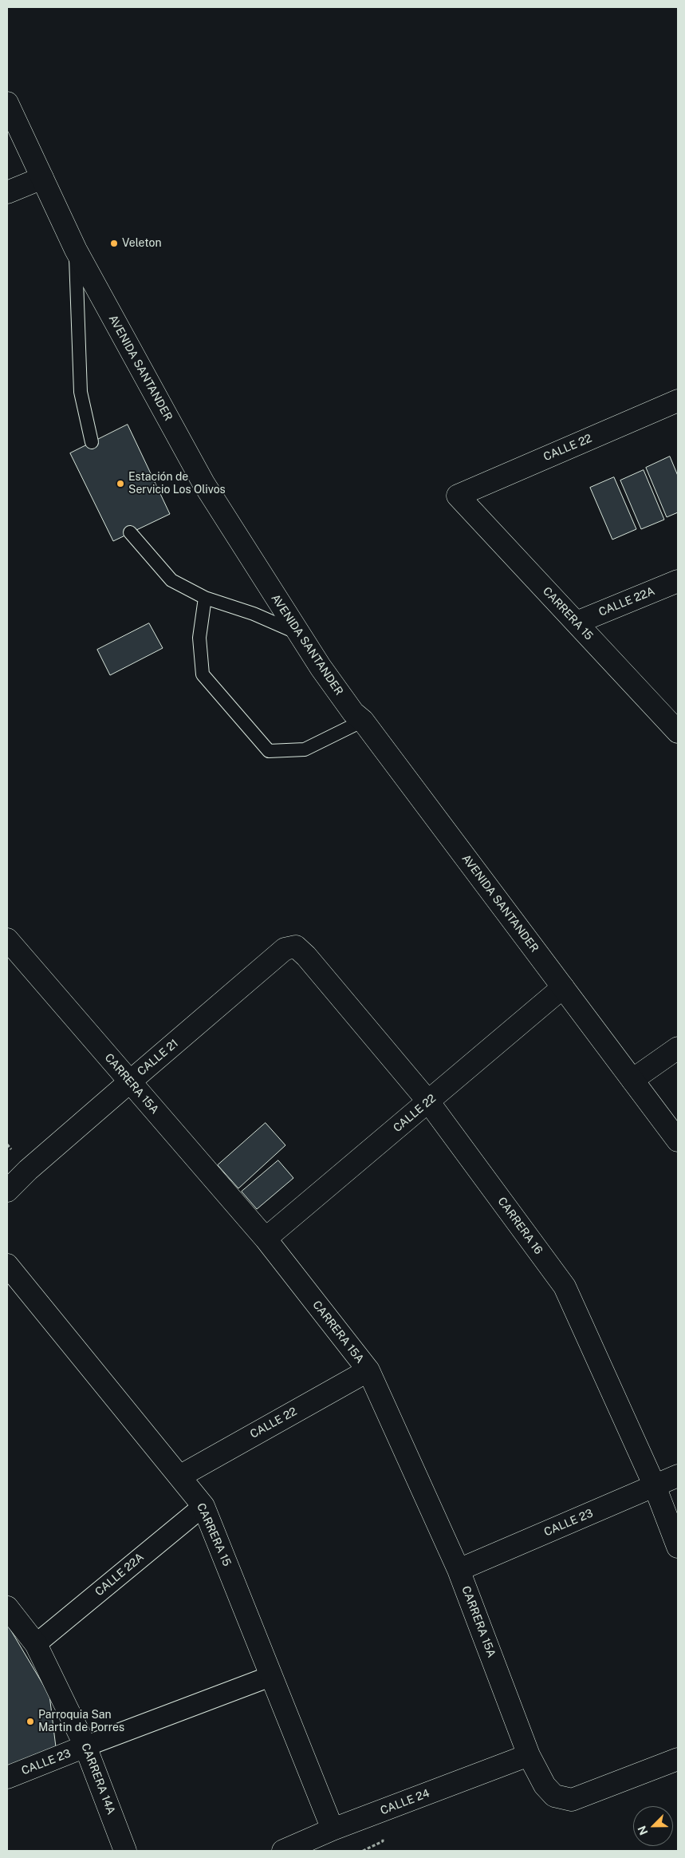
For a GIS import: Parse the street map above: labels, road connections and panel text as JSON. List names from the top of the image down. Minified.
{"streets":{"main road":["AVENIDA SANTANDER","CALLE 22","CALLE 22A","CARRERA 15","CALLE 21","CARRERA 15A","CARRERA 16","CALLE 23","CARRERA 14A","CALLE 24"]},"crossings":[["AVENIDA SANTANDER","CALLE 22"],["CALLE 22","CARRERA 15"],["CALLE 22","CARRERA 15A"],["CALLE 22","CARRERA 16"],["CALLE 22A","CARRERA 15"],["CALLE 22A","CARRERA 14A"],["CARRERA 15","CALLE 24"],["CALLE 21","CARRERA 15A"],["CALLE 21","CARRERA 16"],["CARRERA 15A","CALLE 23"],["CARRERA 15A","CALLE 24"],["CARRERA 16","CALLE 23"],["CALLE 23","CARRERA 14A"]],"places":["Veleton","Estación de Servicio Los Olivos","Parroquia San Martin de Porres"],"north":"bottom left"}
